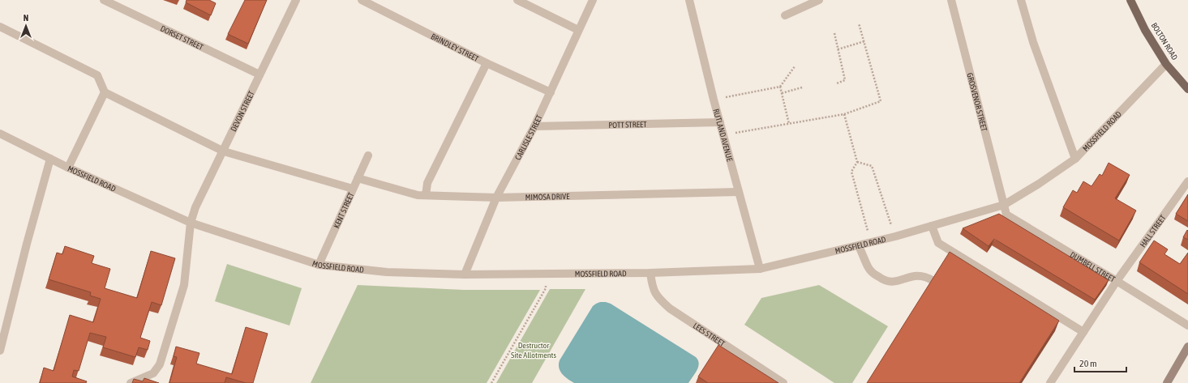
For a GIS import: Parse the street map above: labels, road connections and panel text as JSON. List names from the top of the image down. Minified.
{"streets":{"main road":["BOLTON ROAD"],"street":["DORSET STREET","BRINDLEY STREET","GROSVENOR STREET","DEVON STREET","POTT STREET","MOSSFIELD ROAD","RUTLAND AVENUE","CARLISLE STREET","MIMOSA DRIVE","KENT STREET","HALL STREET","DUMBELL STREET","LEES STREET"]},"crossings":[["DORSET STREET","DEVON STREET"],["BOLTON ROAD","MOSSFIELD ROAD"],["BRINDLEY STREET","CARLISLE STREET"],["GROSVENOR STREET","MOSSFIELD ROAD"],["GROSVENOR STREET","DUMBELL STREET"],["DEVON STREET","MOSSFIELD ROAD"],["POTT STREET","RUTLAND AVENUE"],["POTT STREET","CARLISLE STREET"],["MOSSFIELD ROAD","RUTLAND AVENUE"],["MOSSFIELD ROAD","CARLISLE STREET"],["MOSSFIELD ROAD","KENT STREET"],["MOSSFIELD ROAD","DUMBELL STREET"],["MOSSFIELD ROAD","LEES STREET"],["RUTLAND AVENUE","MIMOSA DRIVE"],["CARLISLE STREET","MIMOSA DRIVE"],["MIMOSA DRIVE","KENT STREET"],["HALL STREET","DUMBELL STREET"]],"parks":["Destructor Site Allotments"],"scale_bar":"20 m","north":"top"}
